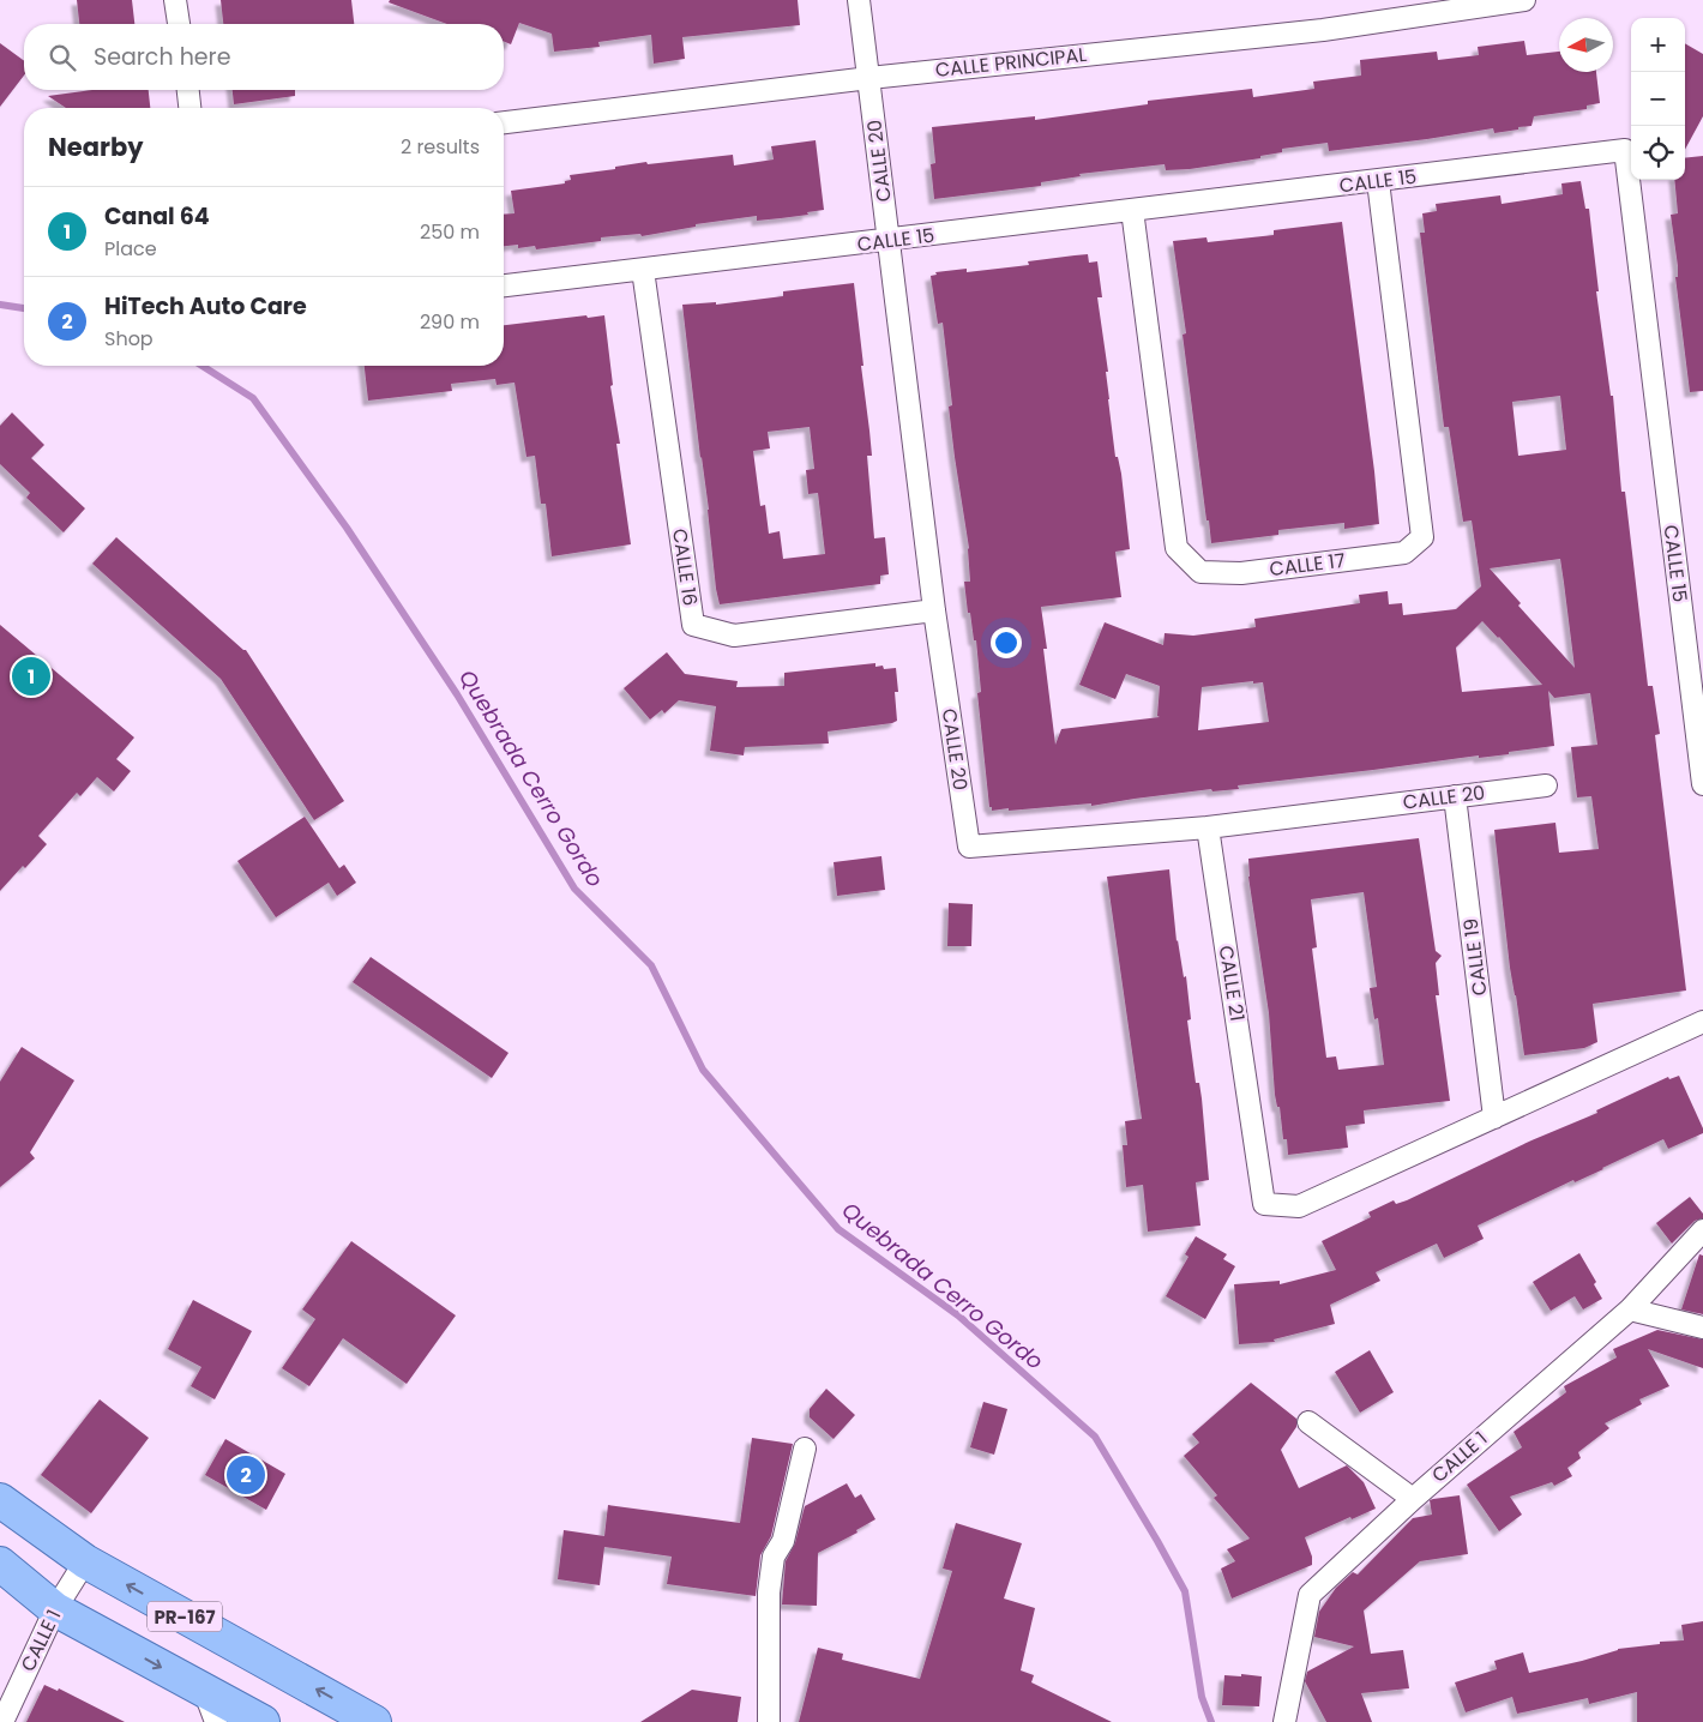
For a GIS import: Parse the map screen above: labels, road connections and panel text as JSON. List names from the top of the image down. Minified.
{"streets":{"main road":["PR-167"],"street":["CALLE PRINCIPAL","CALLE 20","CALLE 15","CALLE 17","CALLE 16","CALLE 19","CALLE 21","CALLE 1"]},"crossings":[["CALLE PRINCIPAL","CALLE 20"],["CALLE 20","CALLE 15"],["CALLE 20","CALLE 16"],["CALLE 20","CALLE 19"],["CALLE 20","CALLE 21"],["CALLE 15","CALLE 17"],["CALLE 15","CALLE 16"],["CALLE 19","CALLE 21"],["CALLE 1","PR-167"]],"water":["Quebrada Cerro Gordo"],"north":"left","page":{"map_buttons":["+","−"],"search":"Search here","heading":["Nearby","2 results"],"list":[{"mark":"1","name":"Canal 64","note":"Place","value":"250 m"},{"mark":"2","name":"HiTech Auto Care","note":"Shop","value":"290 m"}],"pins":["1","2"]}}
